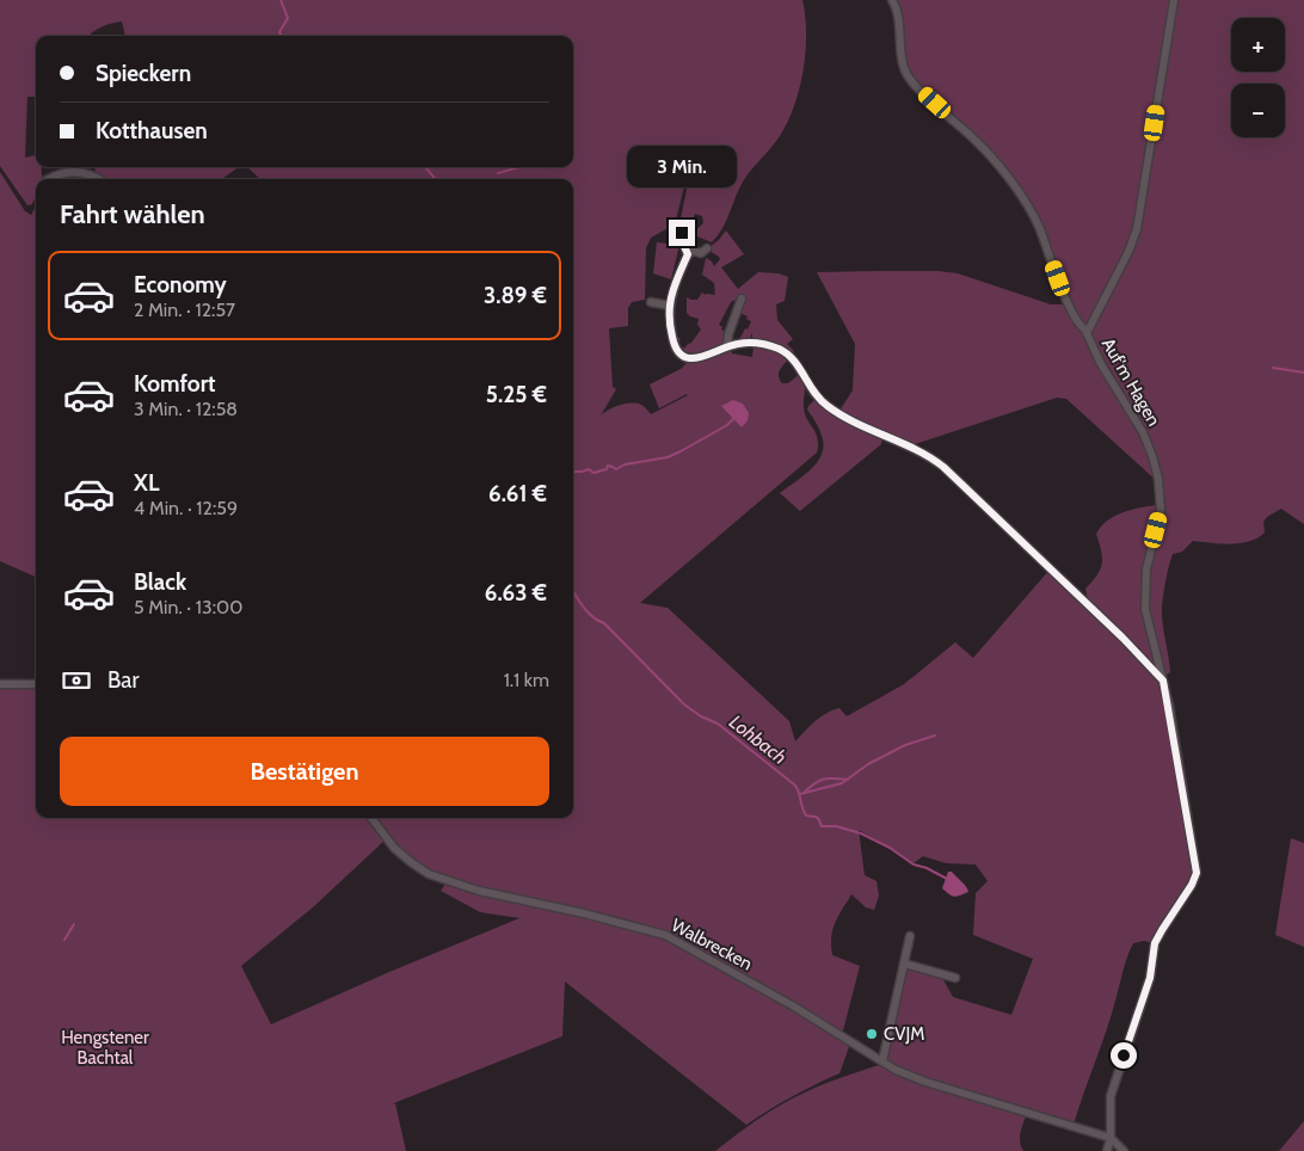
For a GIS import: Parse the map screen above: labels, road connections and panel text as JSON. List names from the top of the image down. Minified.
{"streets":{"street":["Auf'm Hagen","Walbrecken"]},"crossings":[["Auf'm Hagen","Walbrecken"]],"water":["Lohbach"],"parks":["Hengstener Bachtal"],"places":["CVJM"],"page":{"map_buttons":["+","−"],"banner":["Spieckern","Kotthausen"],"bubble":"3 Min.","heading":"Fahrt wählen","list":[{"name":"Economy","note":"2 Min. · 12:57","value":"3.89 €"},{"name":"Komfort","note":"3 Min. · 12:58","value":"5.25 €"},{"name":"XL","note":"4 Min. · 12:59","value":"6.61 €"},{"name":"Black","note":"5 Min. · 13:00","value":"6.63 €"}],"pay":["Bar","1.1 km"],"buttons":"Bestätigen"}}
